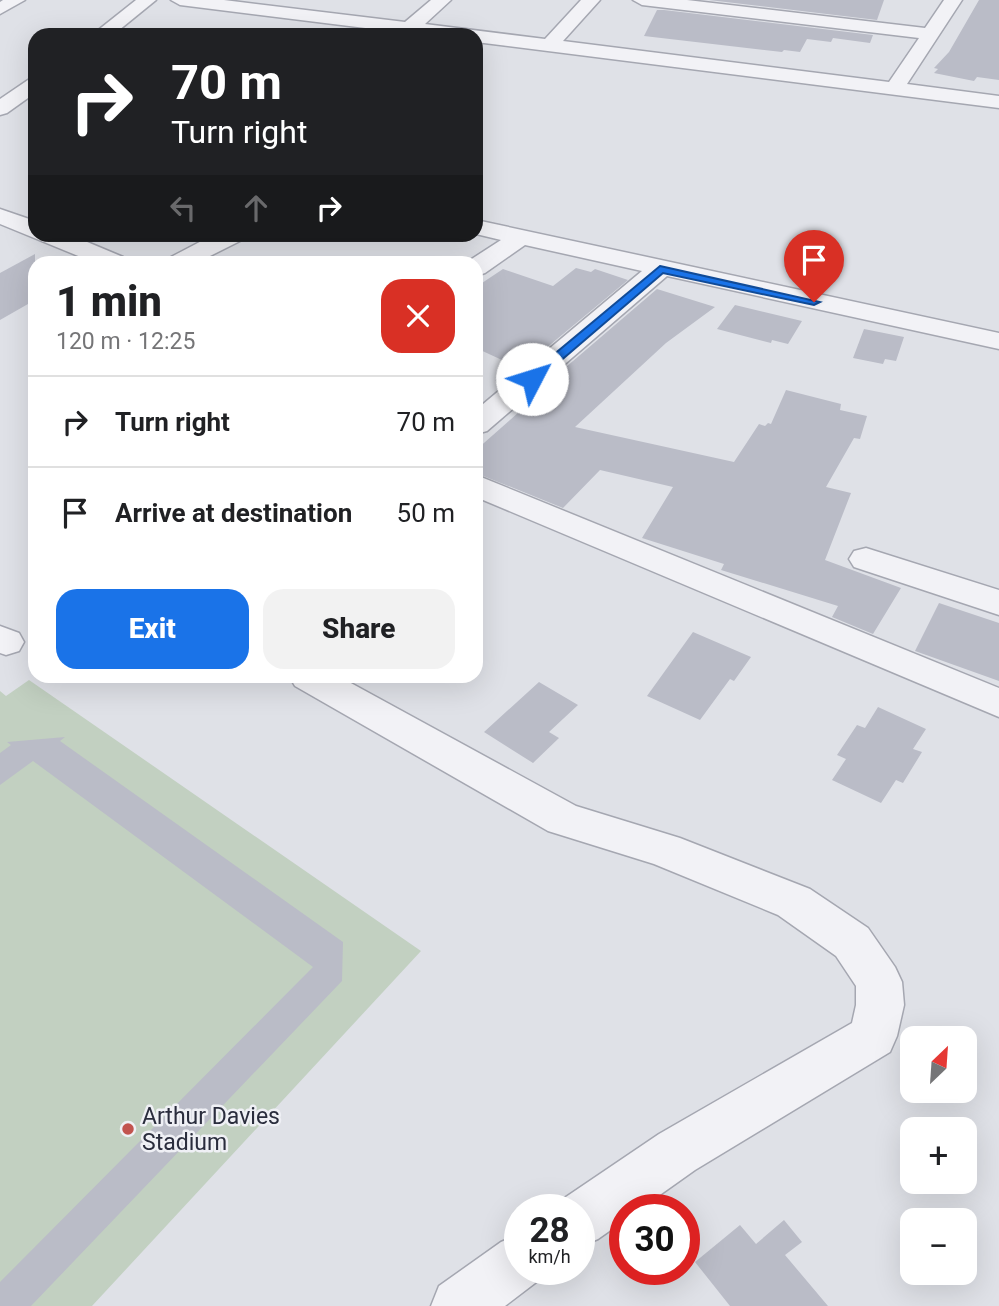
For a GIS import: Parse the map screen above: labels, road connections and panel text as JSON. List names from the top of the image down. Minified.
{"places":["Arthur Davies Stadium"],"north":"top right","page":{"turn":["70 m","Turn right"],"heading":["1 min","120 m · 12:25"],"list":[{"name":"Turn right","value":"70 m"},{"name":"Arrive at destination","value":"50 m"}],"buttons":["Exit","Share"],"map_buttons":["+","−"],"speed":"28 km/h","limit":"30"}}
